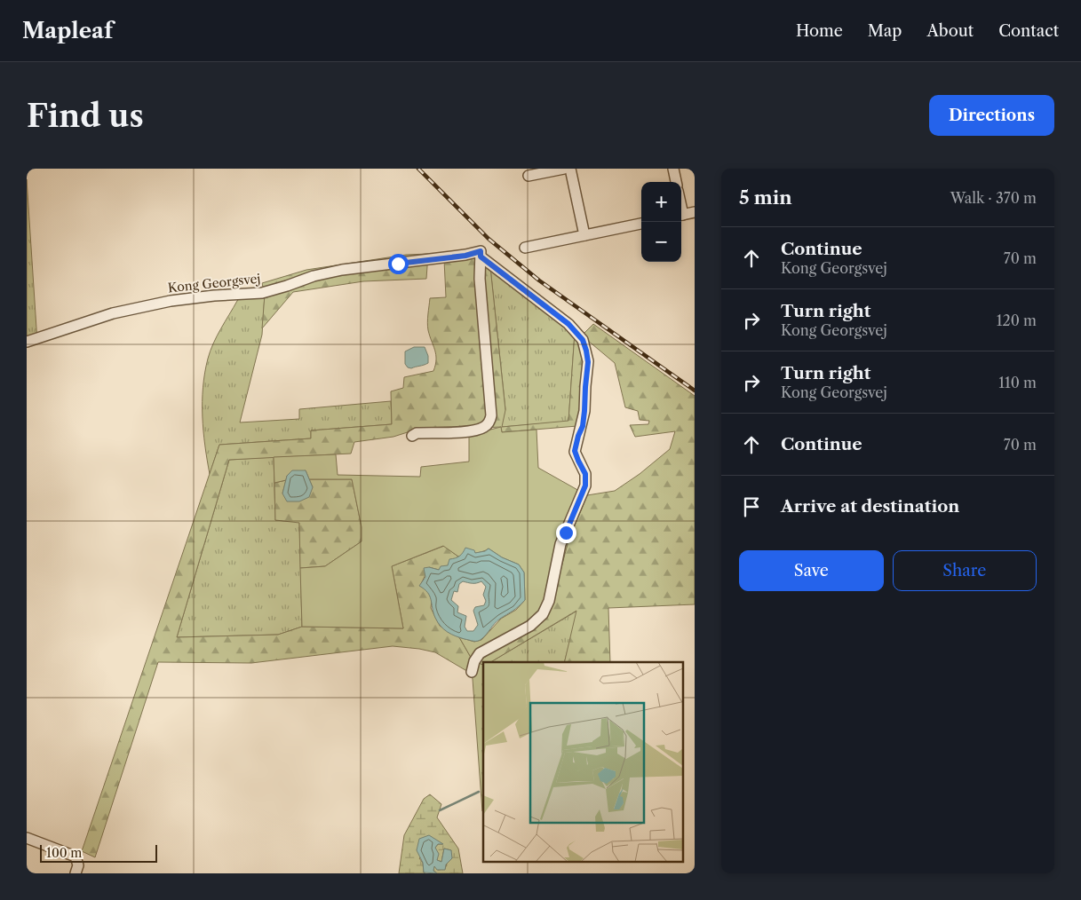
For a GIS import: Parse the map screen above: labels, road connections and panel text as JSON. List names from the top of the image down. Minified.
{"streets":{"street":["Kong Georgsvej"]},"scale_bar":"100 m","page":{"header":"Mapleaf","nav":["Home","Map","About","Contact"],"buttons":["Directions",["Save","Share"]],"title":"Find us","heading":["5 min","Walk · 370 m"],"map_buttons":["+","−"],"list":[["Continue","Kong Georgsvej","70 m"],["Turn right","Kong Georgsvej","120 m"],["Turn right","Kong Georgsvej","110 m"],["Continue","70 m"],"Arrive at destination"],"scale":"100 m"}}
